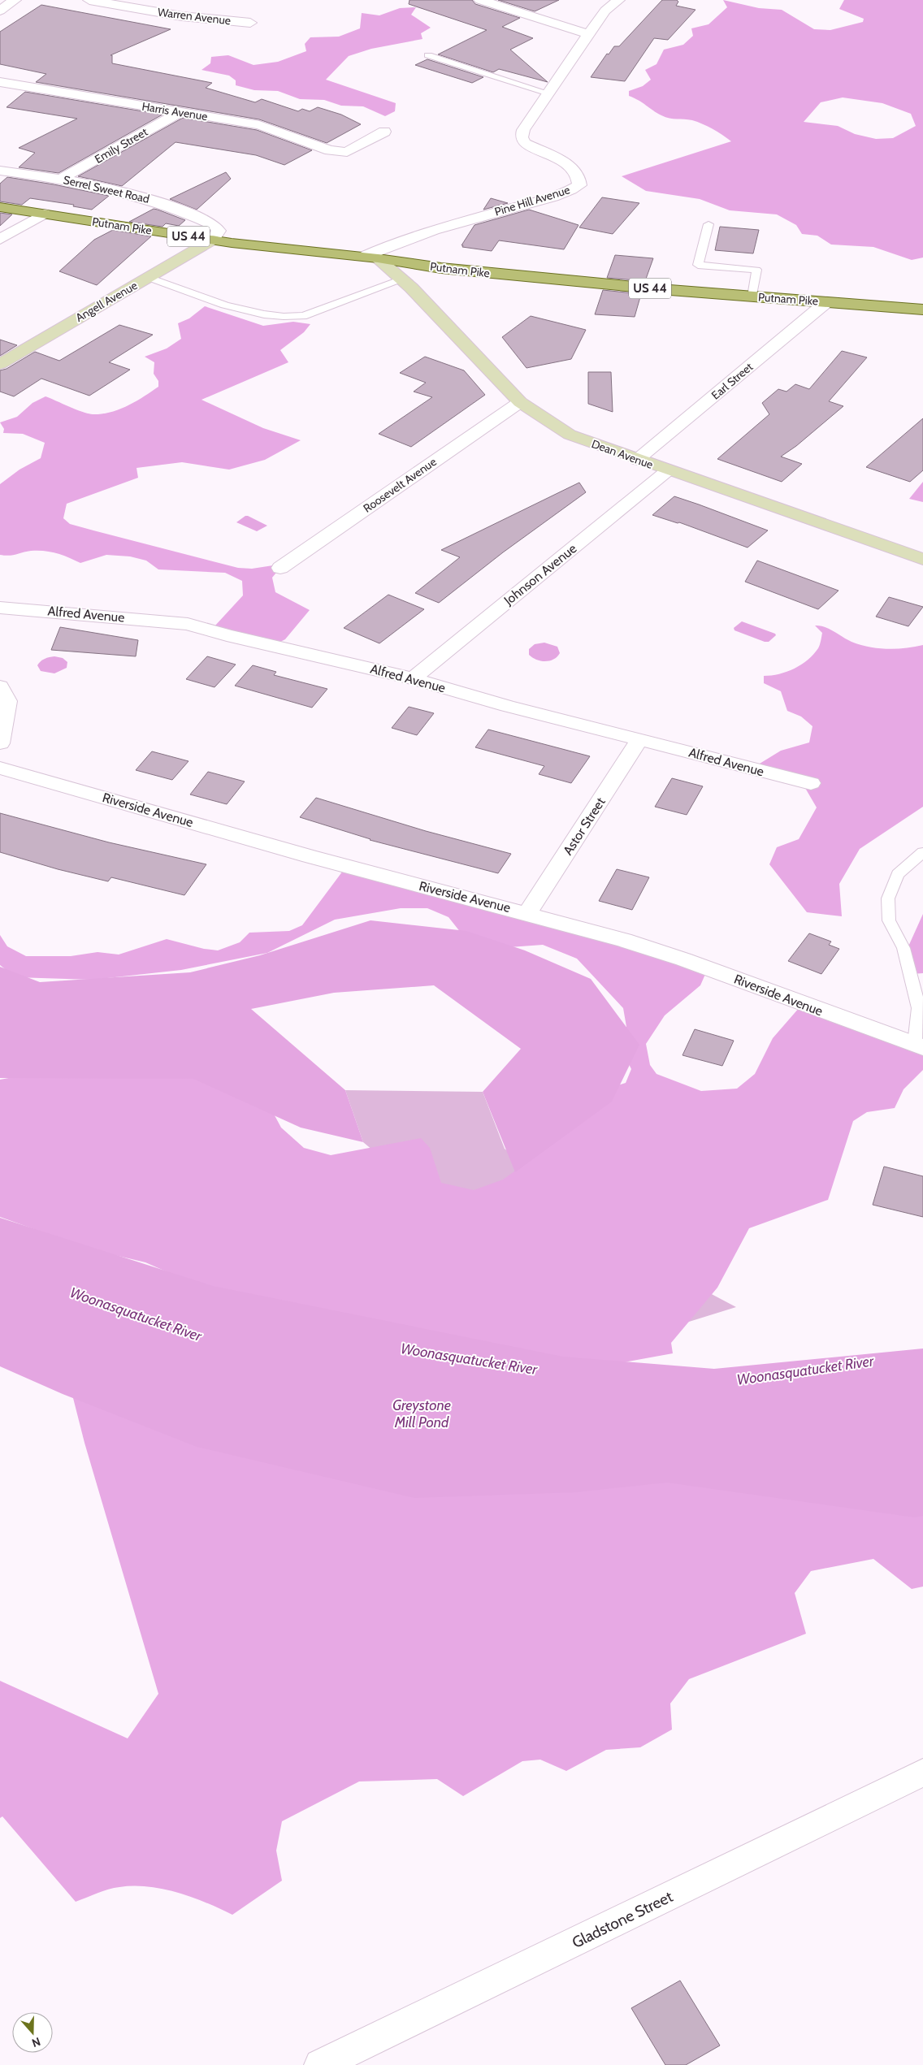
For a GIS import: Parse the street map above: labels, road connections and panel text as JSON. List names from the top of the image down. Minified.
{"streets":{"main road":["Putnam Pike","US 44"],"street":["Warren Avenue","Harris Avenue","Emily Street","Serrel Sweet Road","Pine Hill Avenue","Angell Avenue","Earl Street","Dean Avenue","Roosevelt Avenue","Johnson Avenue","Alfred Avenue","Riverside Avenue","Astor Street","Gladstone Street"]},"crossings":[["Harris Avenue","Emily Street"],["Emily Street","Serrel Sweet Road"],["Serrel Sweet Road","Putnam Pike"],["Serrel Sweet Road","Angell Avenue"],["Pine Hill Avenue","Putnam Pike"],["Pine Hill Avenue","Dean Avenue"],["Putnam Pike","Angell Avenue"],["Putnam Pike","Earl Street"],["Putnam Pike","Dean Avenue"],["Earl Street","Dean Avenue"],["Dean Avenue","Roosevelt Avenue"],["Dean Avenue","Johnson Avenue"],["Johnson Avenue","Alfred Avenue"],["Alfred Avenue","Astor Street"],["Riverside Avenue","Astor Street"]],"water":["Woonasquatucket River","Greystone Mill Pond"],"north":"bottom"}
